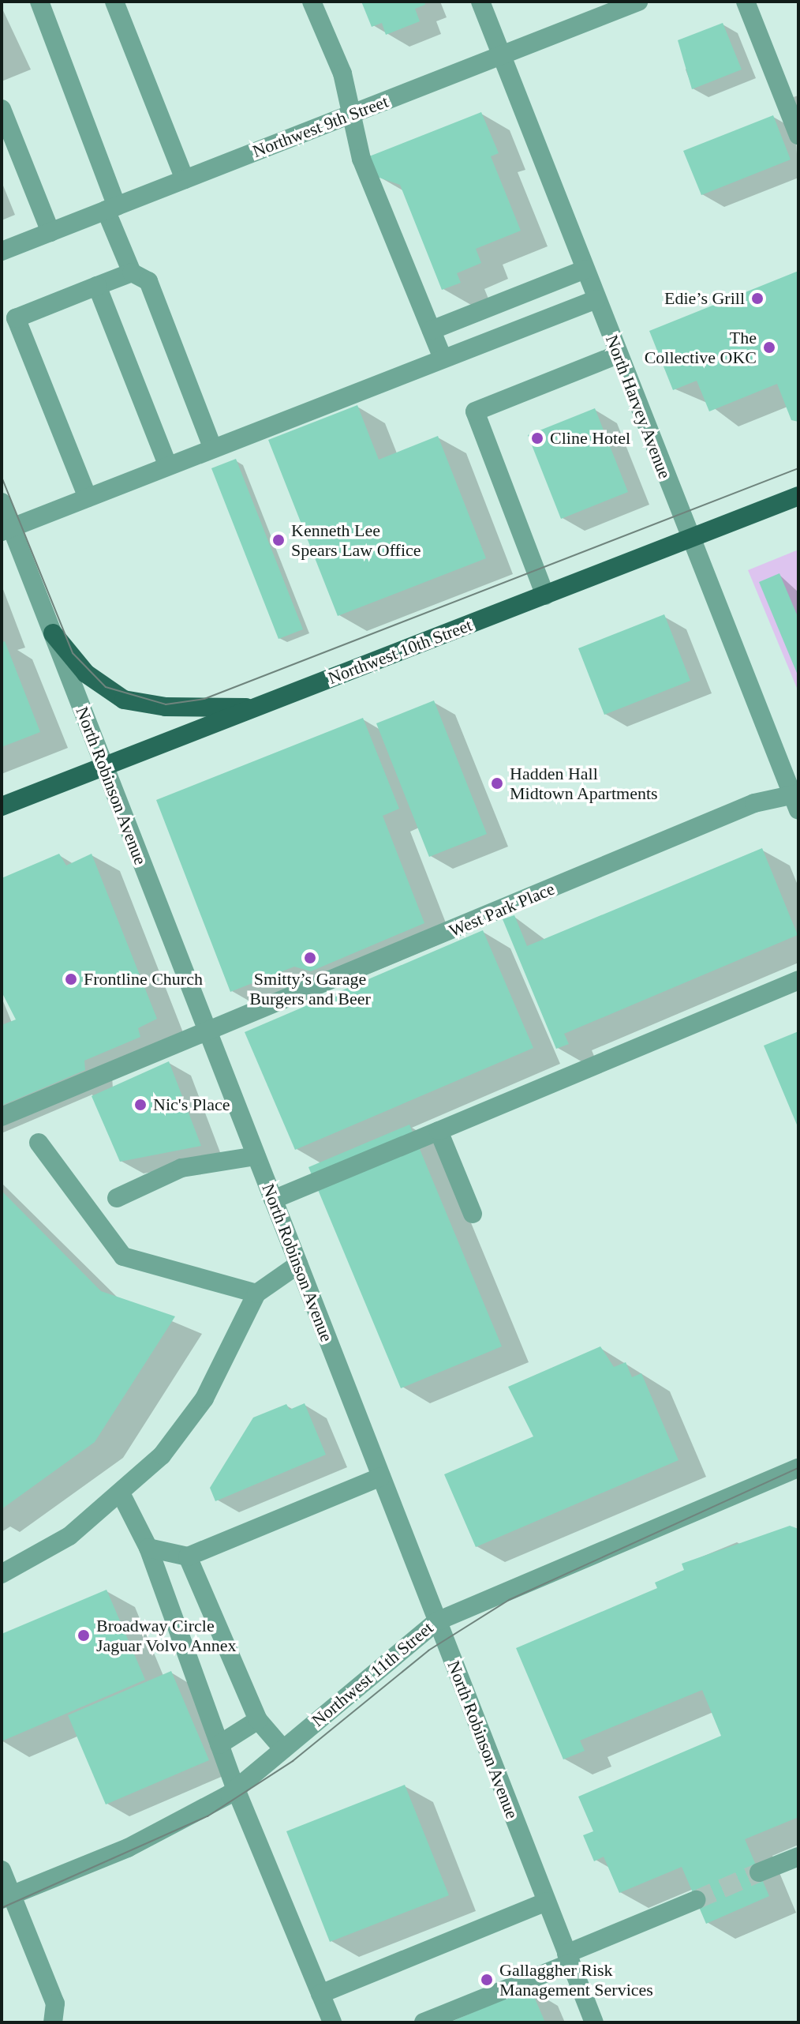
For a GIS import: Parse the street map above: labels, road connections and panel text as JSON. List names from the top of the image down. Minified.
{"streets":{"main road":["Northwest 10th Street"],"street":["Northwest 9th Street","North Harvey Avenue","North Robinson Avenue","West Park Place","Northwest 11th Street"]},"crossings":[["Northwest 9th Street","North Harvey Avenue"],["North Harvey Avenue","Northwest 10th Street"],["North Harvey Avenue","West Park Place"],["Northwest 10th Street","North Robinson Avenue"],["North Robinson Avenue","West Park Place"],["North Robinson Avenue","Northwest 11th Street"]],"places":["Edie’s Grill","The Collective OKC","Cline Hotel","Kenneth Lee Spears Law Office","Hadden Hall Midtown Apartments","Smitty’s Garage Burgers and Beer","Frontline Church","Nic's Place","Broadway Circle Jaguar Volvo Annex","Gallaggher Risk Management Services"]}
